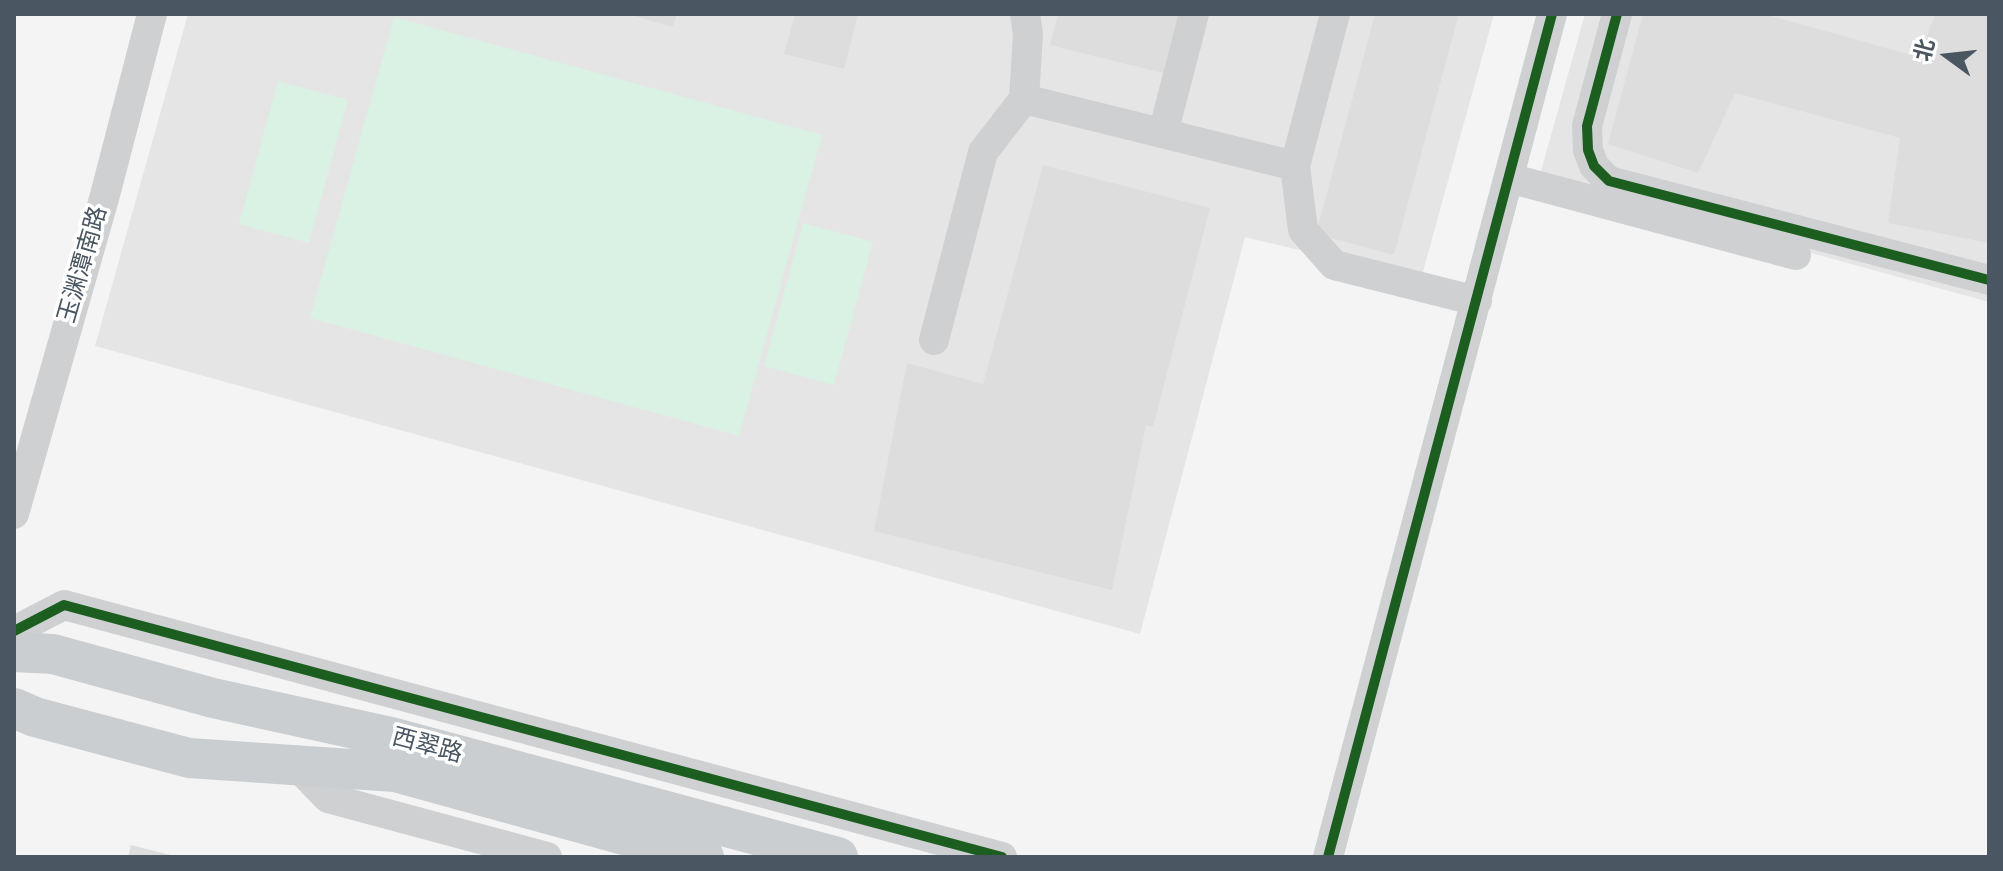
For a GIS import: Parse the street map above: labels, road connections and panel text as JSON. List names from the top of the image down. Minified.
{"streets":{"main road":["西翠路"],"street":["玉渊潭南路"]},"north":"left"}
